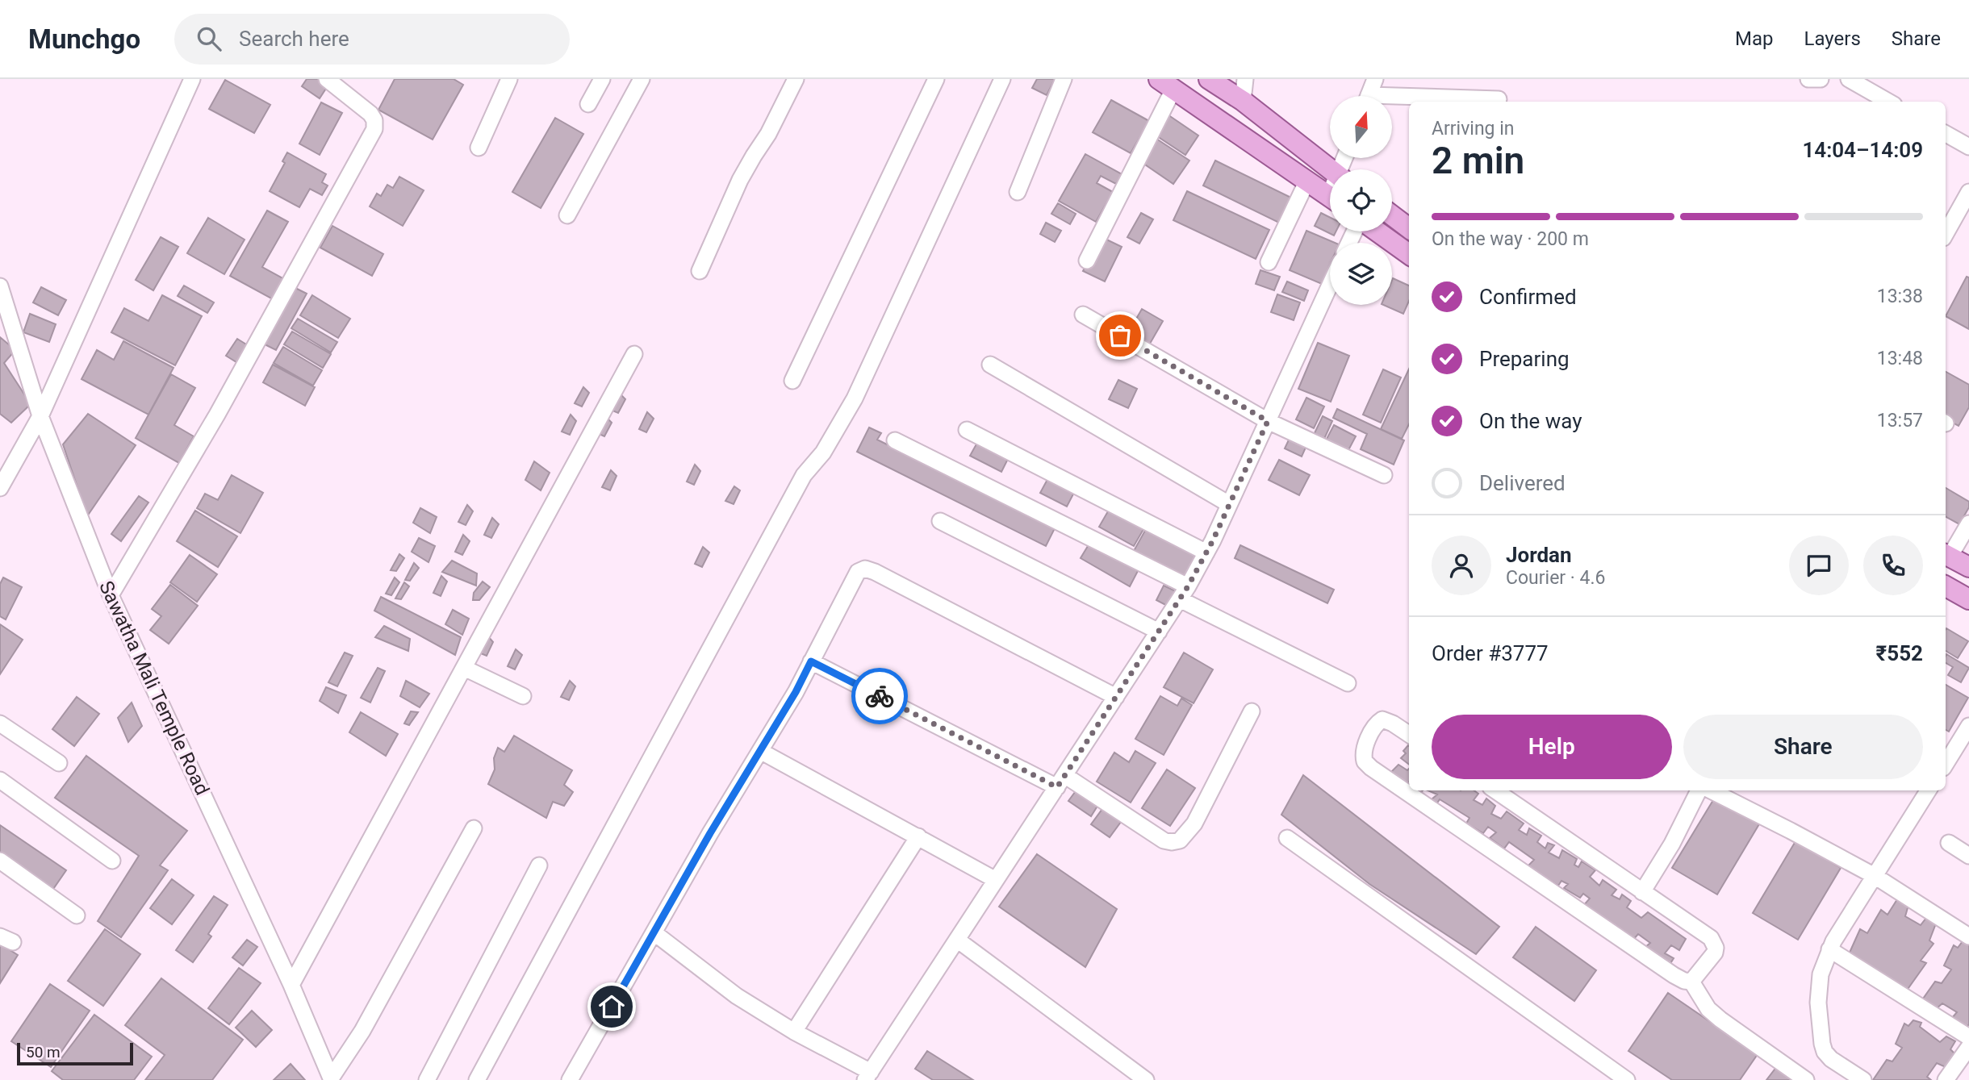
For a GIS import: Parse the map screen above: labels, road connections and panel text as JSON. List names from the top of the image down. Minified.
{"streets":{"street":["Sawatha Mali Temple Road"]},"scale_bar":"50 m","north":"top","page":{"header":"Munchgo","search":"Search here","nav":["Map","Layers","Share"],"heading":["2 min","Arriving in","14:04–14:09"],"panel":["Jordan","Courier · 4.6","Order #3777","₹552"],"bar":"On the way · 200 m","list":[["Confirmed","13:38"],["Preparing","13:48"],["On the way","13:57"],"Delivered"],"buttons":["Help","Share"],"scale":"50 m"}}
